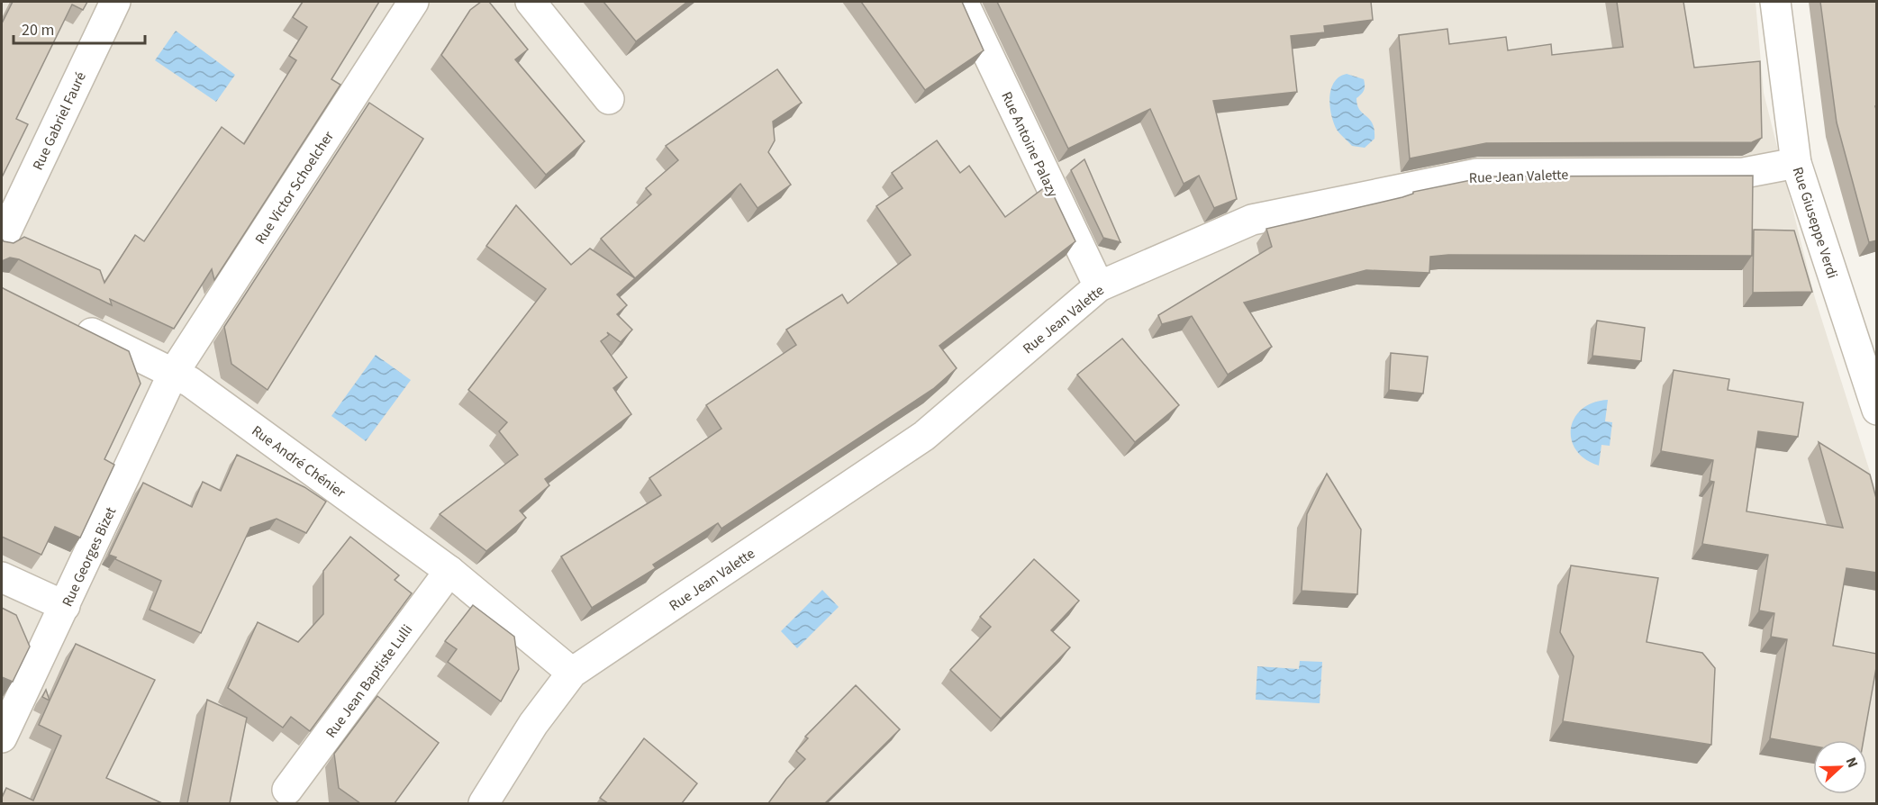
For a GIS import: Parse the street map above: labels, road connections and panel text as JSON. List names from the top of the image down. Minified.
{"streets":{"street":["Rue Gabriel Fauré","Rue Antoine Palazy","Rue Jean Valette","Rue Victor Schoelcher","Rue Giuseppe Verdi","Rue André Chénier","Rue Georges Bizet","Rue Jean Baptiste Lulli"]},"crossings":[["Rue Antoine Palazy","Rue Jean Valette"],["Rue Jean Valette","Rue Giuseppe Verdi"],["Rue Jean Valette","Rue André Chénier"],["Rue Victor Schoelcher","Rue André Chénier"],["Rue Victor Schoelcher","Rue Georges Bizet"],["Rue André Chénier","Rue Georges Bizet"],["Rue André Chénier","Rue Jean Baptiste Lulli"]],"scale_bar":"20 m","north":"right"}
